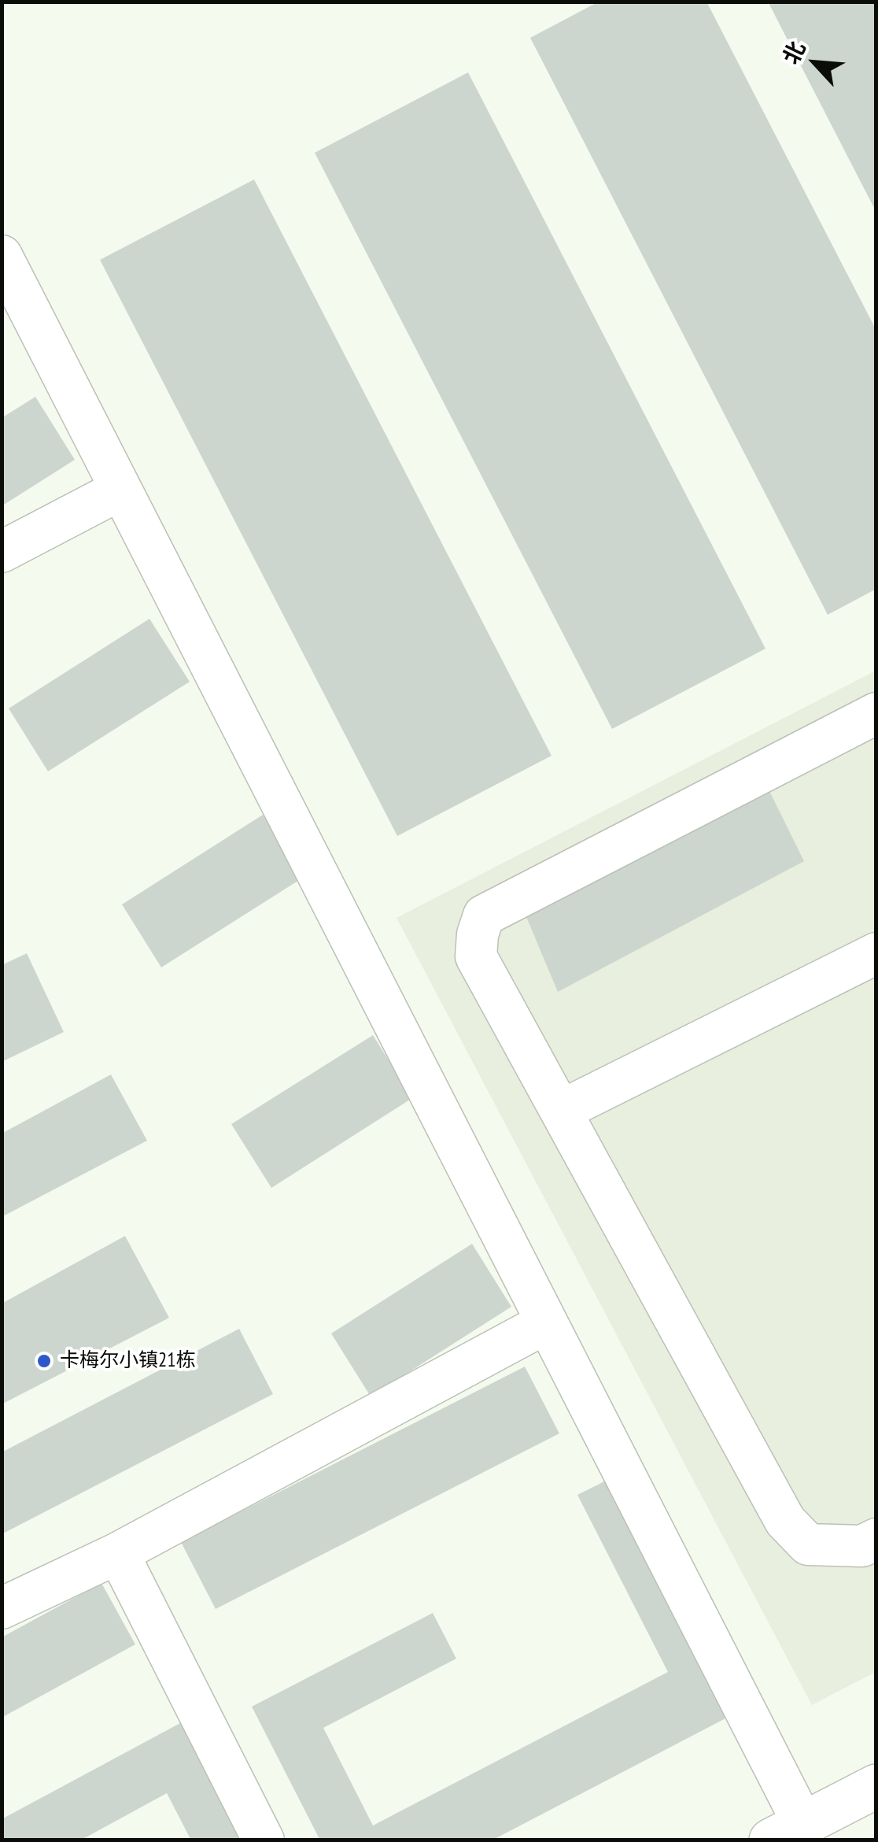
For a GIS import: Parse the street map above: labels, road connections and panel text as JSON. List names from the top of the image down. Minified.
{"places":["卡梅尔小镇21栋"],"north":"top left"}
